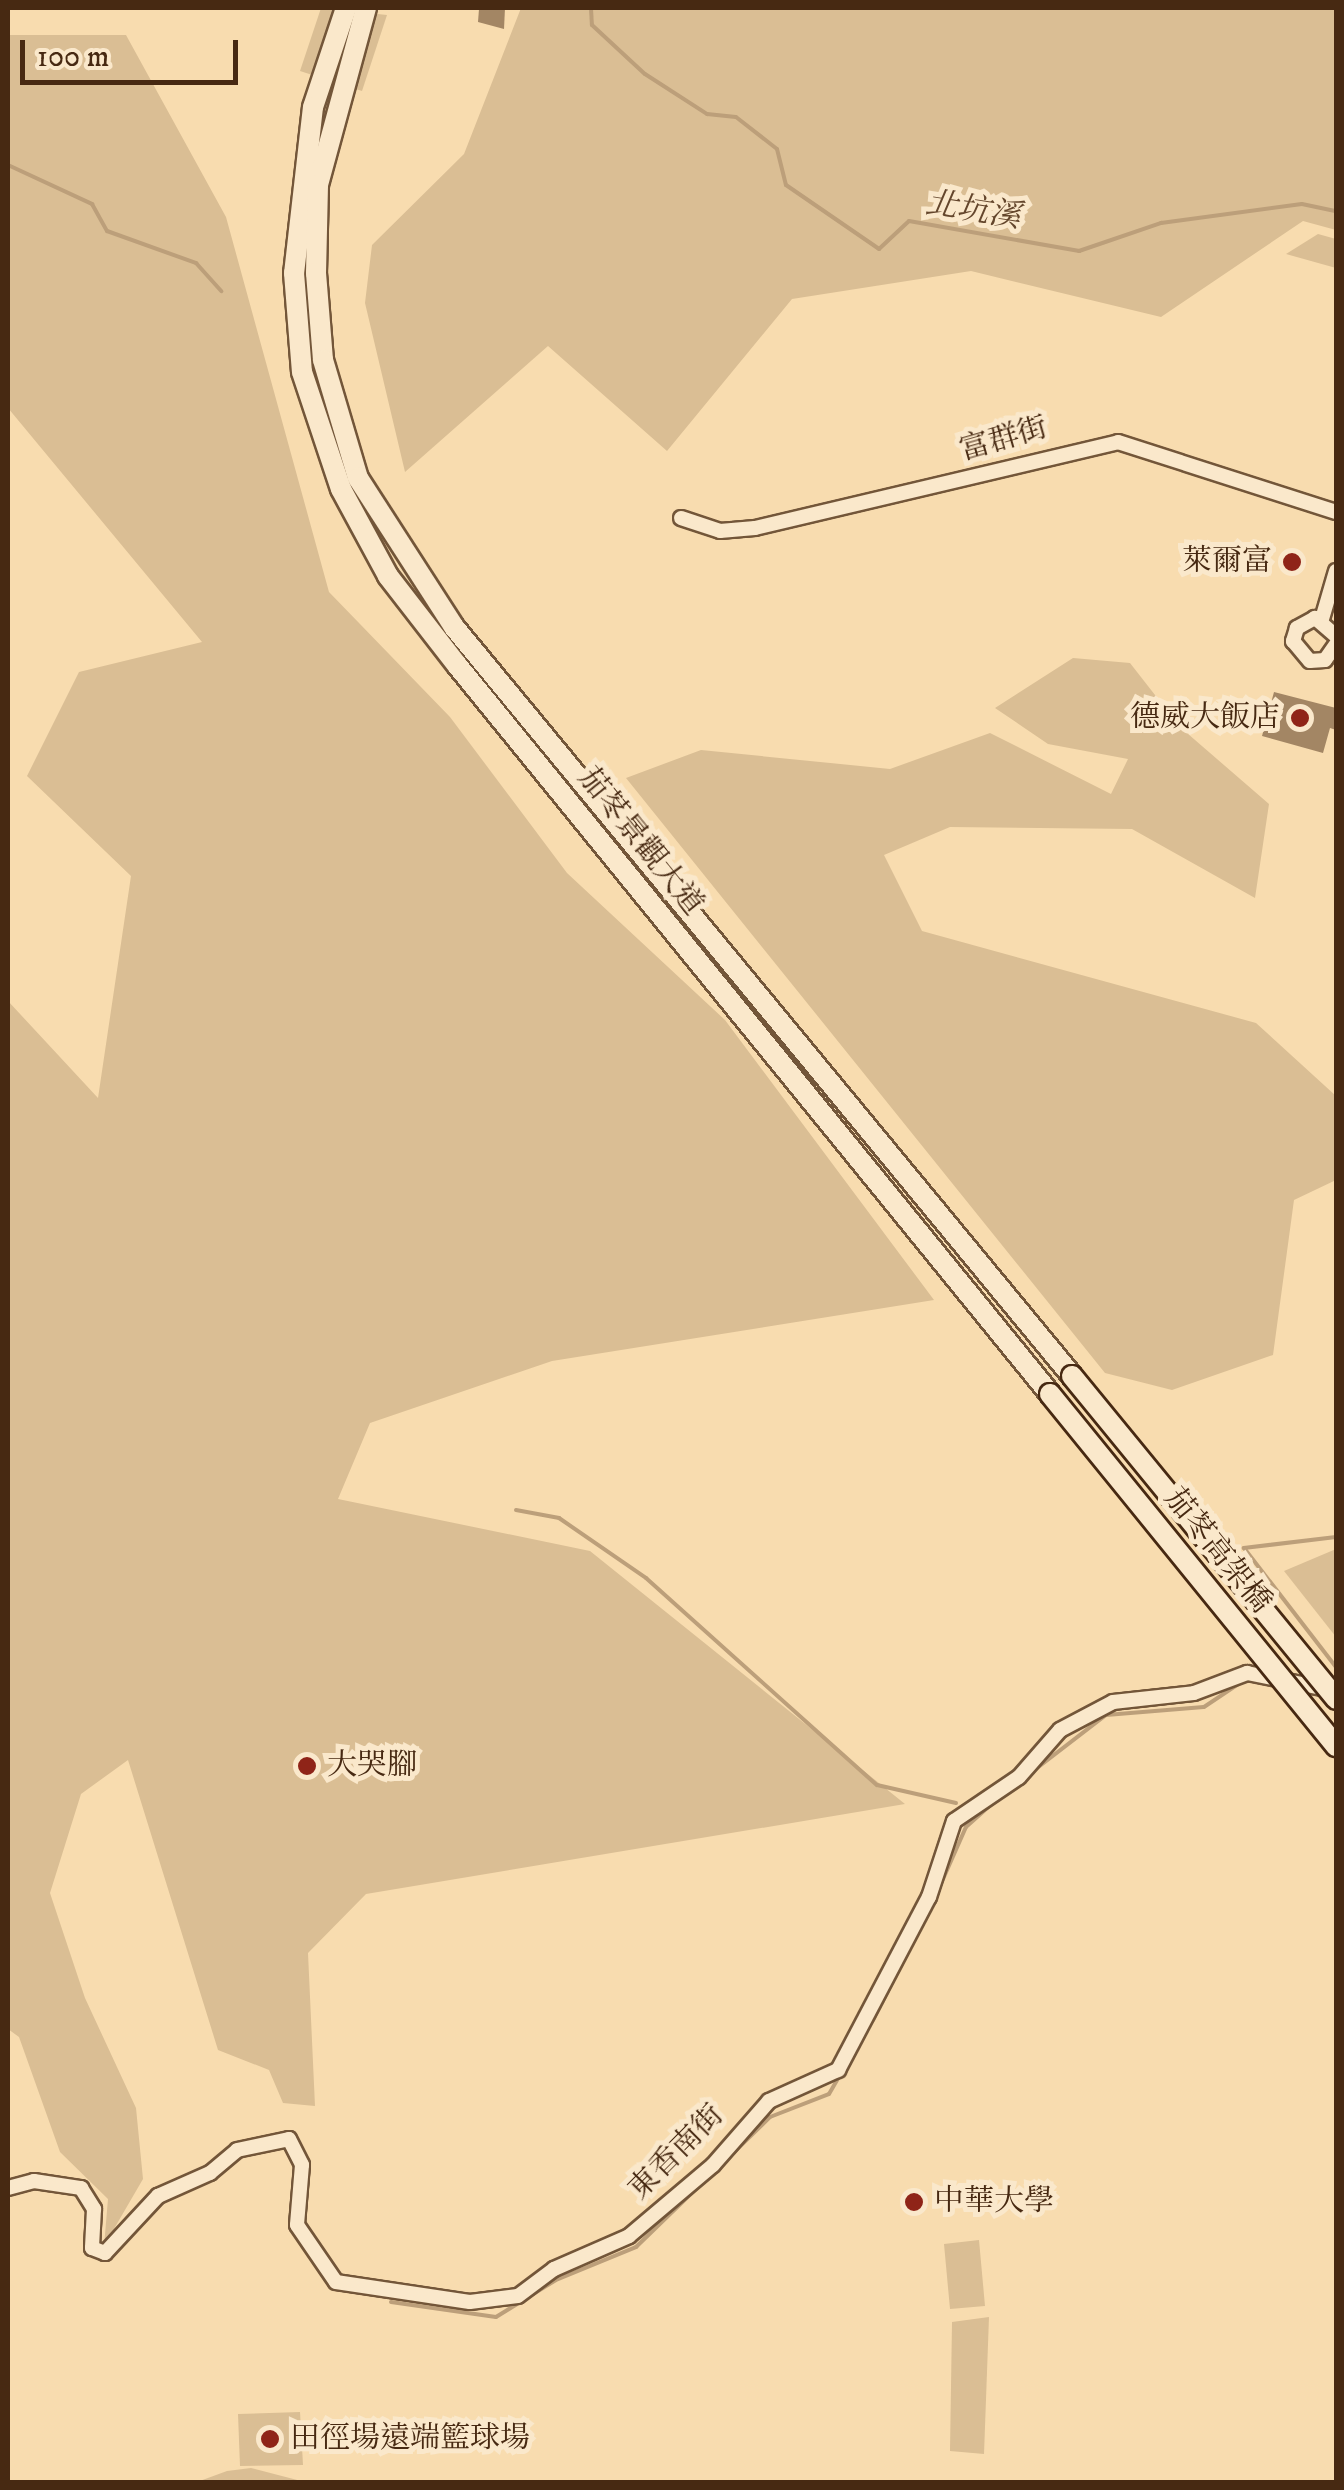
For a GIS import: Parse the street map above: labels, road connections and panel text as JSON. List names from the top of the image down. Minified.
{"streets":{"street":["富群街","茄苳景觀大道","茄苳高架橋","東香南街"]},"crossings":[["茄苳景觀大道","茄苳高架橋"]],"water":["北坑溪"],"places":["萊爾富","德威大飯店","大哭腳","中華大學","田徑場遠端籃球場"],"scale_bar":"100 m"}
